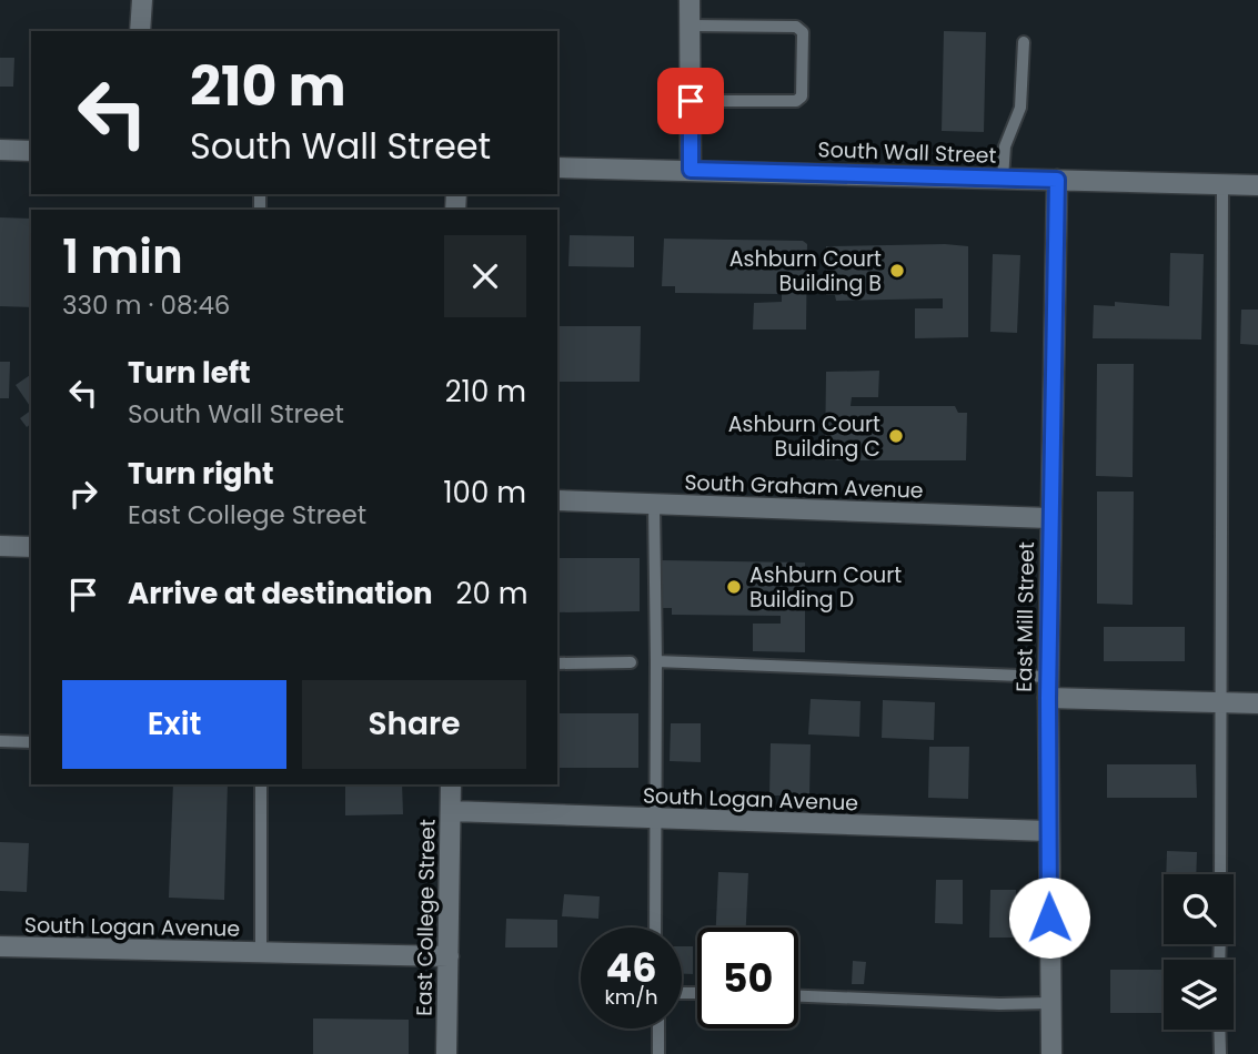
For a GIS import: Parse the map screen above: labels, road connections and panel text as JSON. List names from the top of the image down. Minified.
{"streets":{"street":["South Wall Street","South Graham Avenue","East Mill Street","South Logan Avenue","East College Street"]},"crossings":[["South Wall Street","East Mill Street"],["South Graham Avenue","East Mill Street"],["East Mill Street","South Logan Avenue"],["South Logan Avenue","East College Street"]],"places":["Ashburn Court Building B","Ashburn Court Building C","Ashburn Court Building D"],"page":{"turn":["210 m","South Wall Street"],"heading":["1 min","330 m · 08:46"],"list":[{"name":"Turn left","note":"South Wall Street","value":"210 m"},{"name":"Turn right","note":"East College Street","value":"100 m"},{"name":"Arrive at destination","value":"20 m"}],"buttons":["Exit","Share"],"speed":"46 km/h","limit":"50"}}
